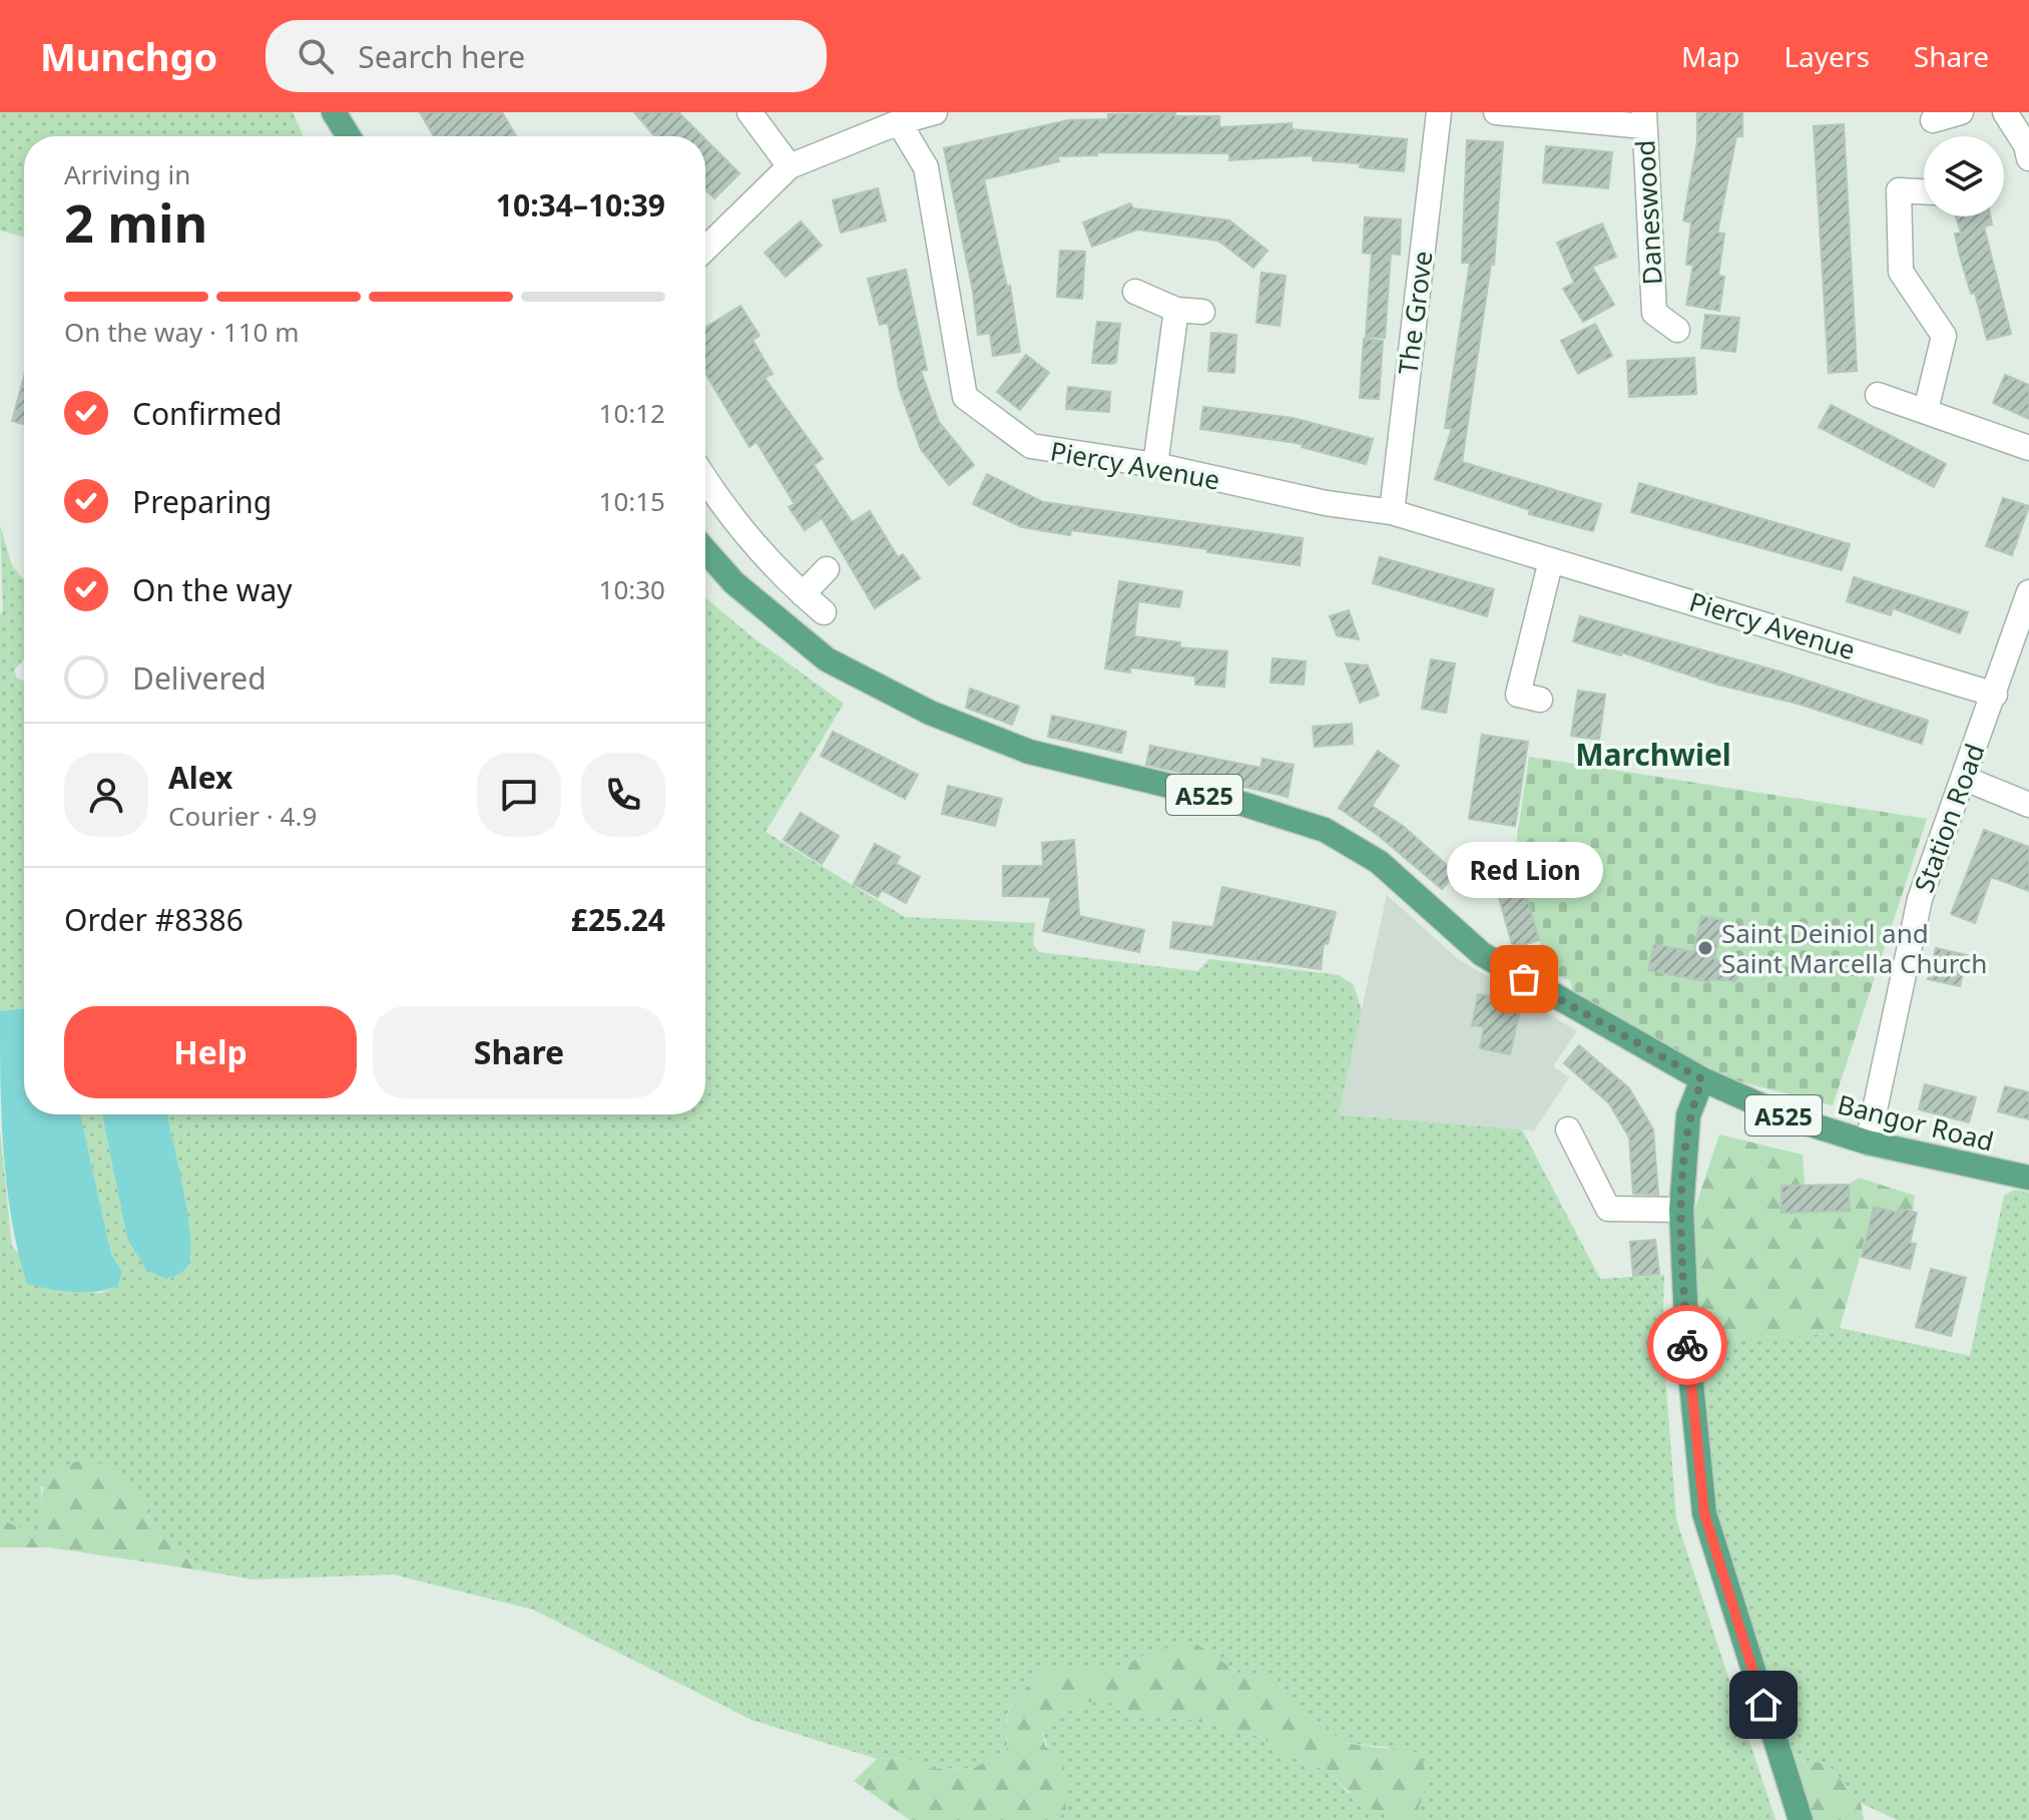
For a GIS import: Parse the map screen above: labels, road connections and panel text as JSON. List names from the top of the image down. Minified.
{"streets":{"main road":["A525","Bangor Road"],"street":["Daneswood","The Grove","Piercy Avenue","Station Road"]},"crossings":[["The Grove","Piercy Avenue"],["Piercy Avenue","Station Road"],["A525","Bangor Road"],["Station Road","Bangor Road"]],"districts":["Marchwiel"],"places":["Saint Deiniol and Saint Marcella Church","Red Lion"],"page":{"header":"Munchgo","search":"Search here","nav":["Map","Layers","Share"],"heading":["2 min","Arriving in","10:34–10:39"],"panel":["Alex","Courier · 4.9","Order #8386","£25.24"],"bar":"On the way · 110 m","list":[["Confirmed","10:12"],["Preparing","10:15"],["On the way","10:30"],"Delivered"],"bubble":"Red Lion","buttons":["Help","Share"]}}
